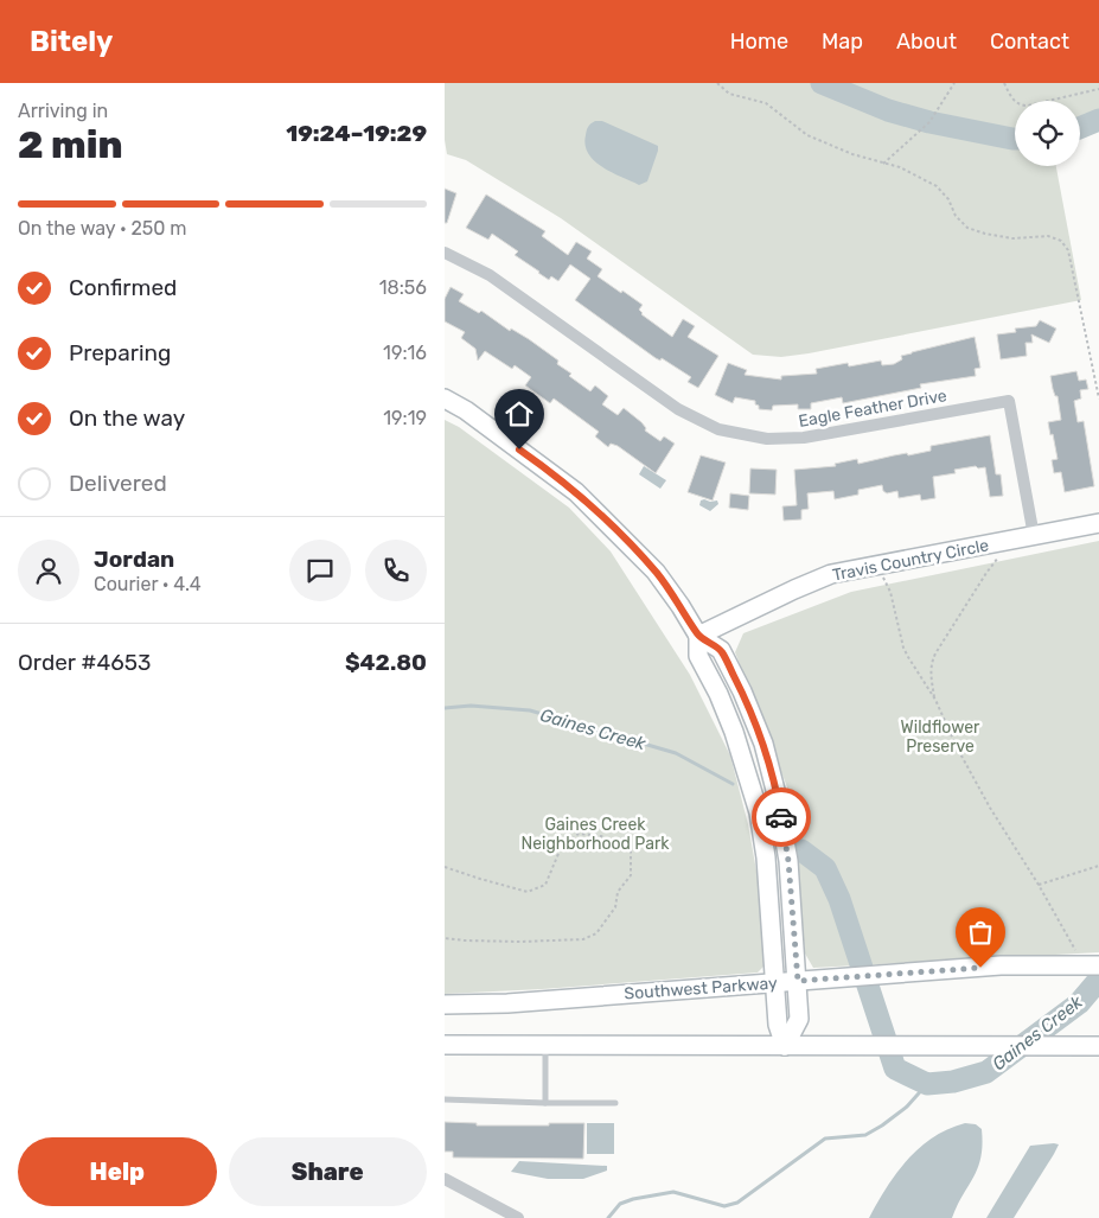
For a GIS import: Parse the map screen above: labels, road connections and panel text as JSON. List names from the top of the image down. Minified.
{"streets":{"street":["Eagle Feather Drive","Travis Country Circle","Southwest Parkway"]},"crossings":[["Eagle Feather Drive","Travis Country Circle"]],"water":["Gaines Creek"],"parks":["Wildflower Preserve","Gaines Creek Neighborhood Park"],"page":{"header":"Bitely","nav":["Home","Map","About","Contact"],"heading":["2 min","Arriving in","19:24–19:29"],"panel":["Jordan","Courier · 4.4","Order #4653","$42.80"],"bar":"On the way · 250 m","list":[["Confirmed","18:56"],["Preparing","19:16"],["On the way","19:19"],"Delivered"],"buttons":["Help","Share"]}}
